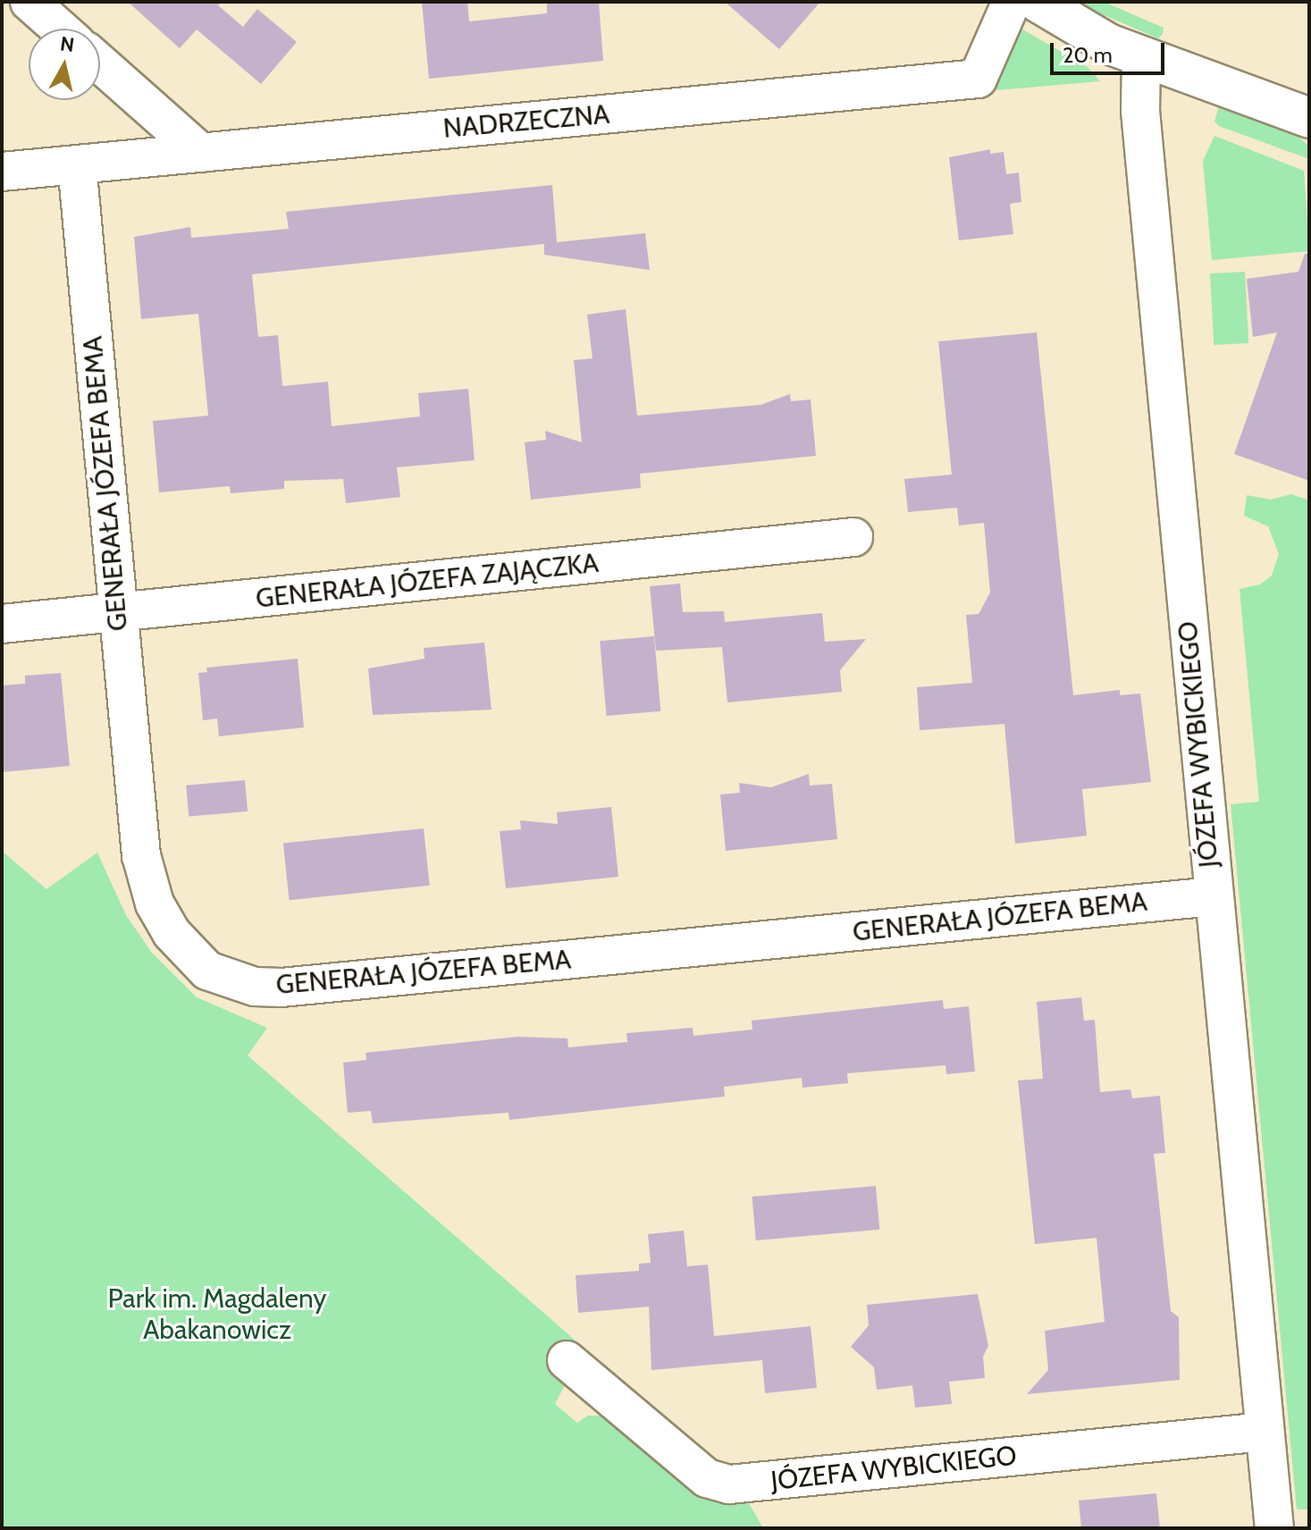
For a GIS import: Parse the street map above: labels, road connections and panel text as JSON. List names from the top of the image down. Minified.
{"streets":{"street":["NADRZECZNA","GENERAŁA JÓZEFA BEMA","GENERAŁA JÓZEFA ZAJĄCZKA","JÓZEFA WYBICKIEGO"]},"crossings":[["NADRZECZNA","GENERAŁA JÓZEFA BEMA"],["GENERAŁA JÓZEFA BEMA","GENERAŁA JÓZEFA ZAJĄCZKA"],["GENERAŁA JÓZEFA BEMA","JÓZEFA WYBICKIEGO"]],"parks":["Park im. Magdaleny Abakanowicz"],"scale_bar":"20 m","north":"top"}
